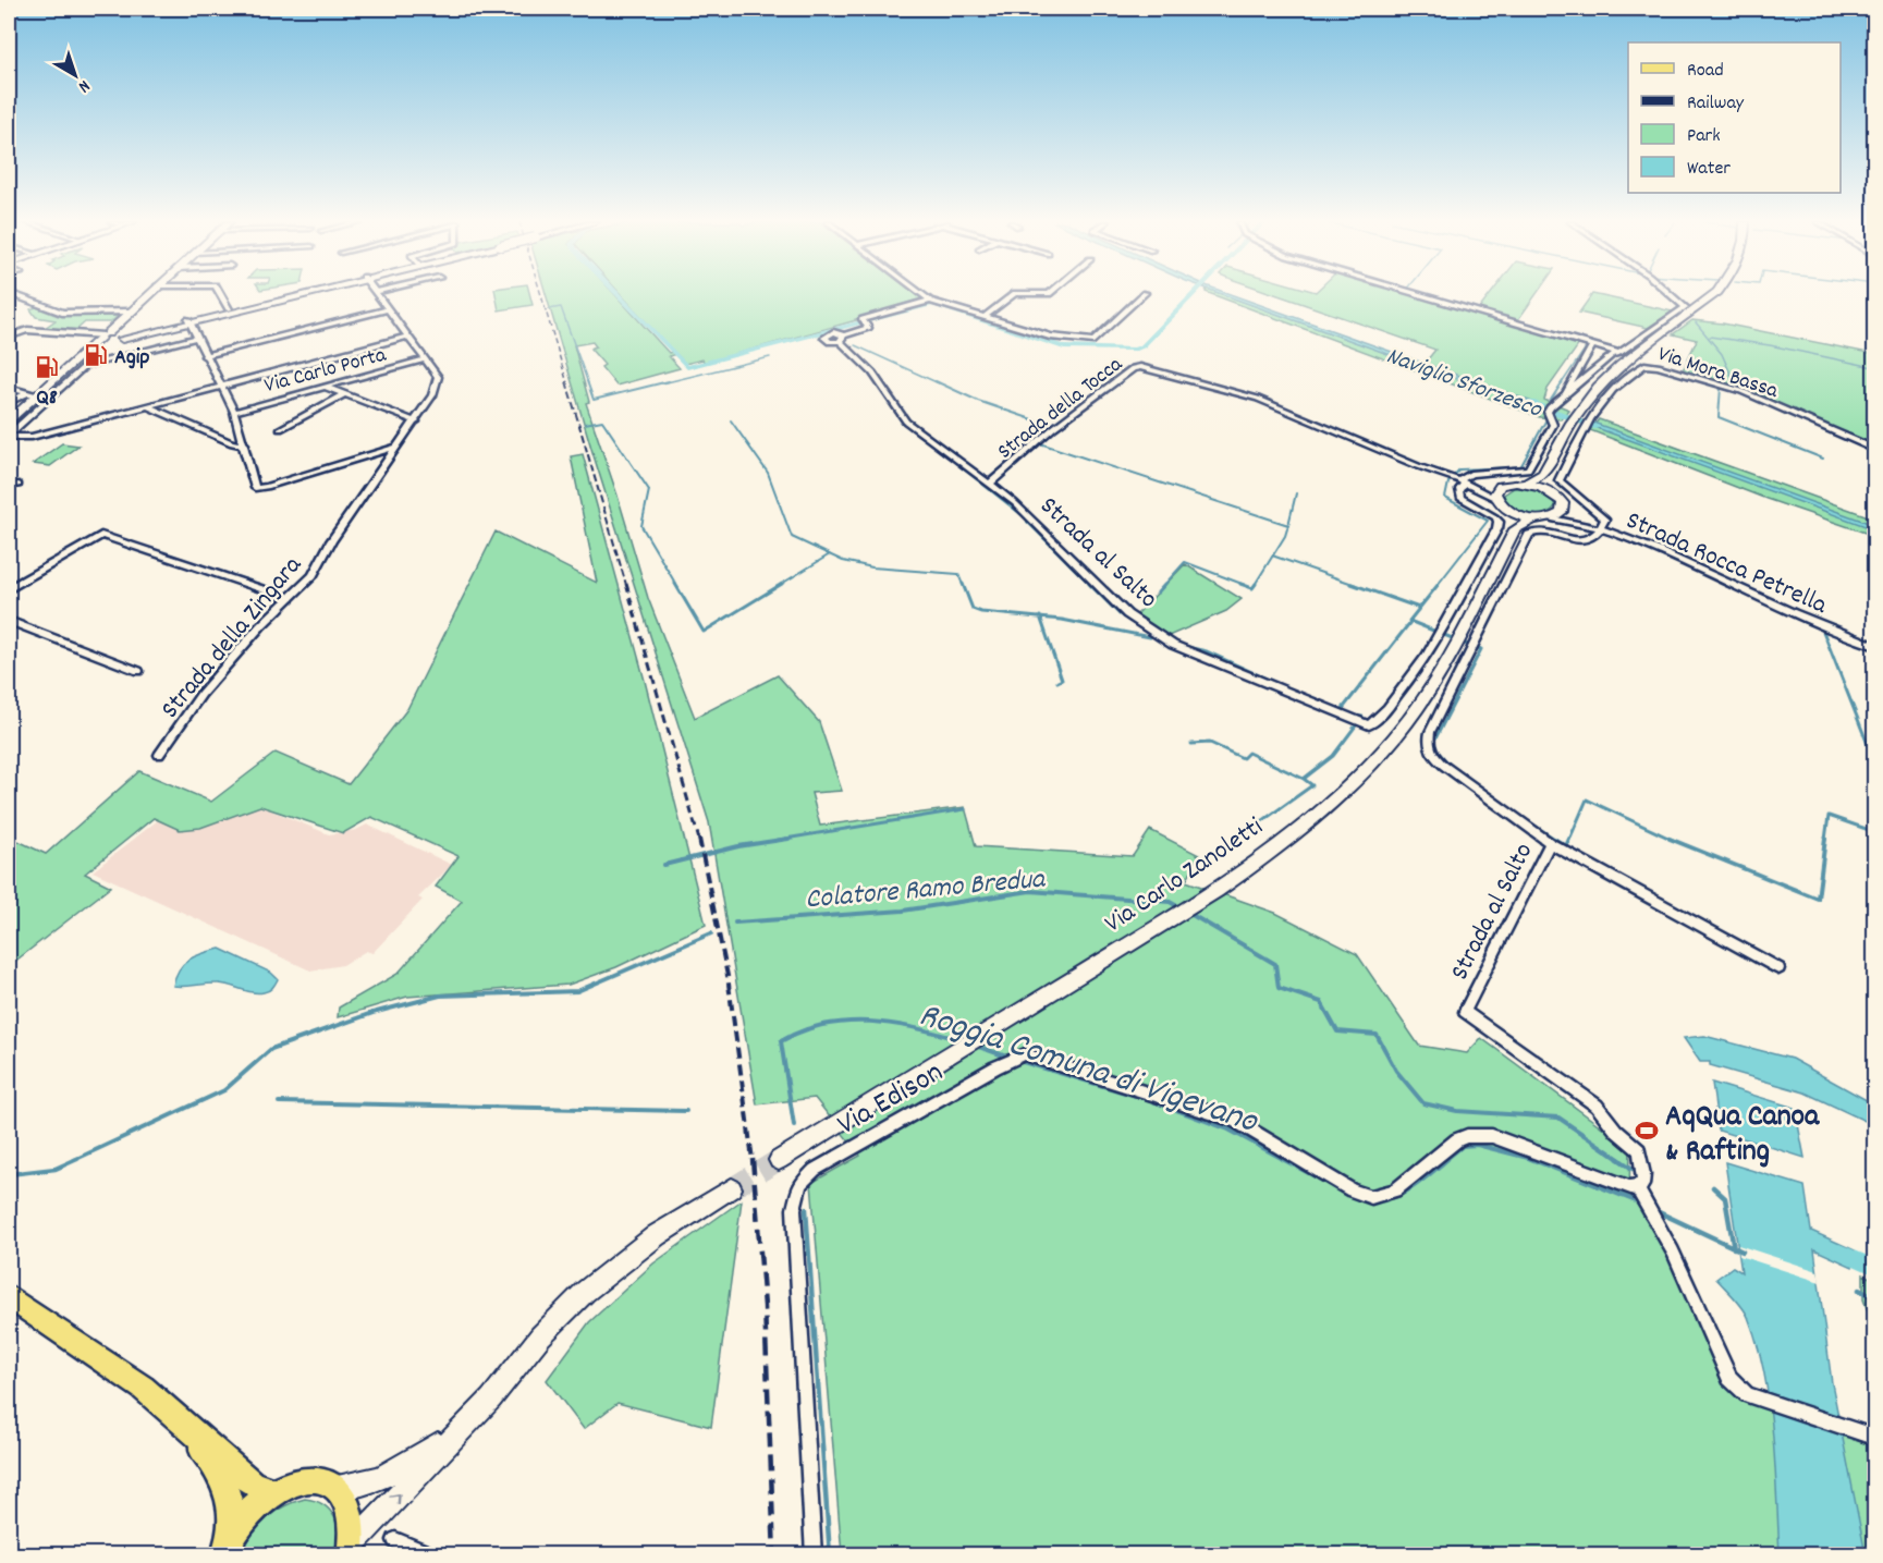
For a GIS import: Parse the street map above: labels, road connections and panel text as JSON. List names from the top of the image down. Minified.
{"streets":{"main road":["Via Carlo Zanoletti"],"street":["Via Carlo Porta","Via Mora Bassa","Strada della Tocca","Strada al Salto","Strada Rocca Petrella","Strada della Zingara","Via Edison"]},"crossings":[["Via Carlo Porta","Strada della Zingara"],["Via Mora Bassa","Strada al Salto"],["Via Mora Bassa","Strada Rocca Petrella"],["Strada della Tocca","Strada al Salto"],["Strada al Salto","Strada Rocca Petrella"],["Strada al Salto","Via Edison"]],"water":["Naviglio Sforzesco","Colatore Ramo Bredua","Roggia Comuna di Vigevano"],"places":{"fuel station":["Agip","Q8"],"sports":["AqQua Canoa & Rafting"]},"legend":["Road","Railway","Park","Water"],"north":"bottom right"}
